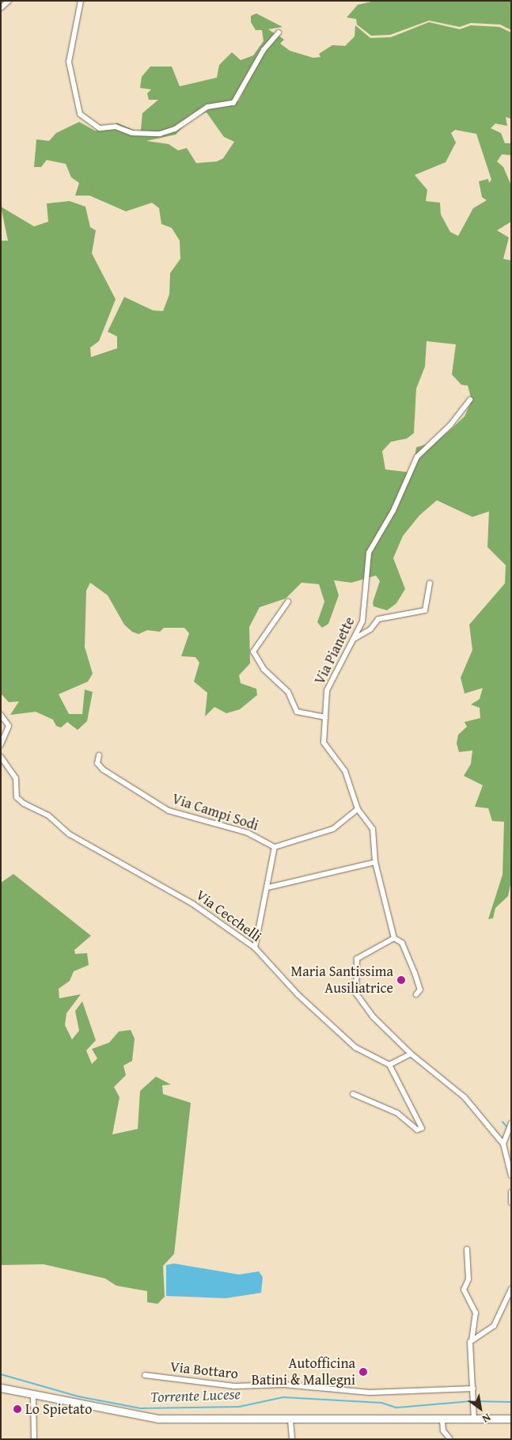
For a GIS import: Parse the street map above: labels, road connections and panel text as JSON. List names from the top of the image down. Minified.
{"streets":{"street":["Via Pianette","Via Campi Sodi","Via Cecchelli","Via Bottaro"]},"water":["Torrente Lucese"],"places":["Maria Santissima Ausiliatrice","Autofficina Batini & Mallegni","Lo Spietato"],"north":"bottom right"}
